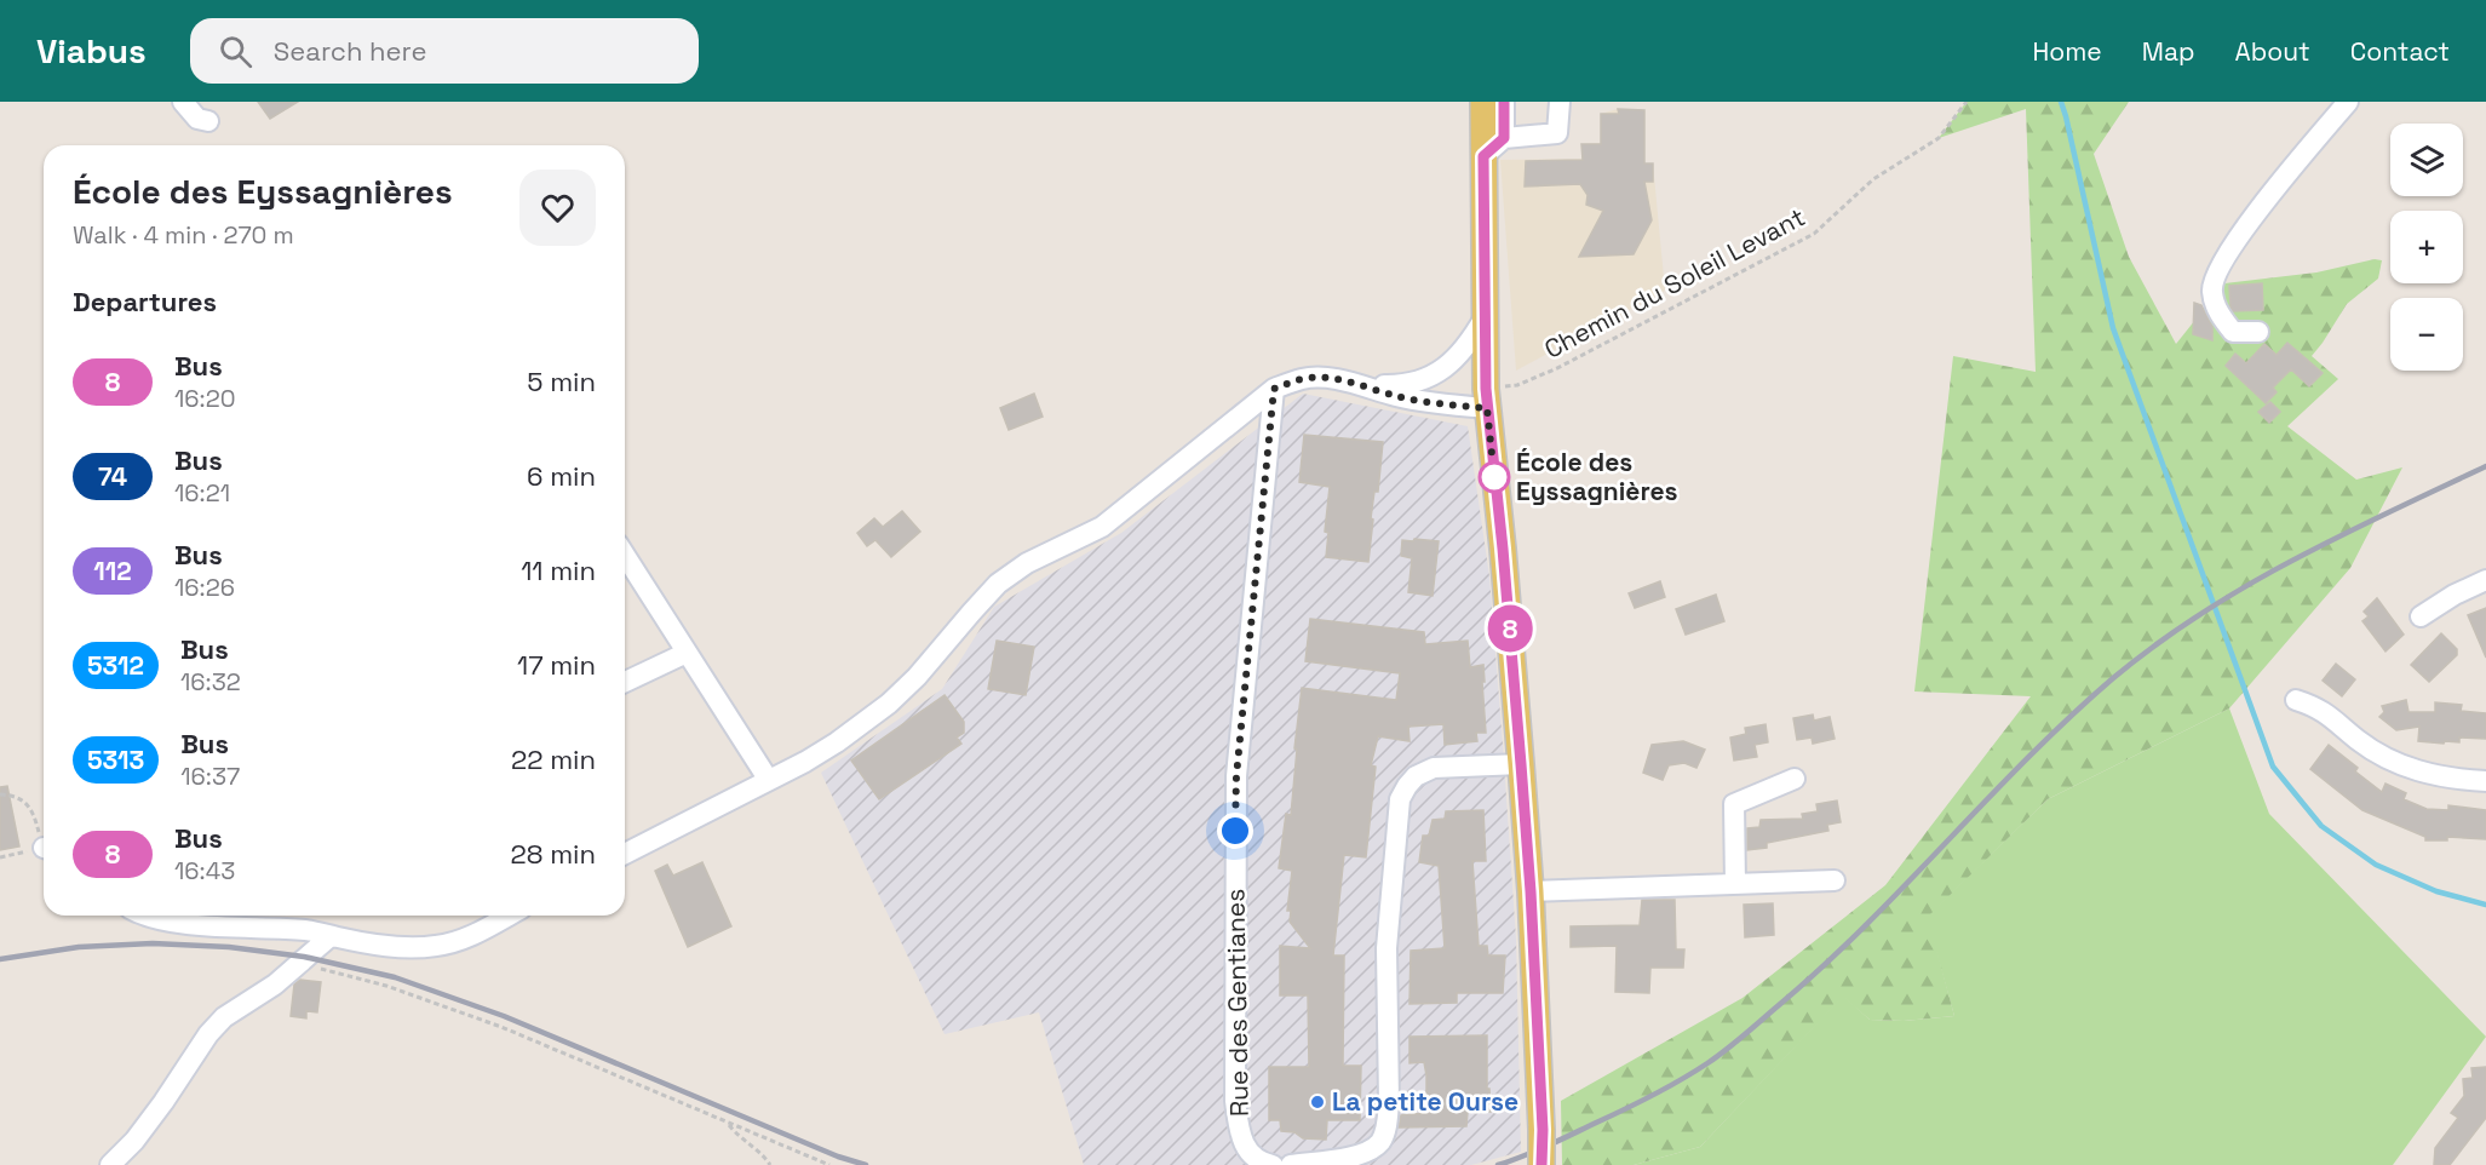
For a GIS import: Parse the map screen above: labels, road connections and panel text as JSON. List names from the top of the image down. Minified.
{"streets":{"street":["Rue des Gentianes"],"path":["Chemin du Soleil Levant"]},"places":["École des Eyssagnières","La petite Ourse"],"lines":["bus line 8"],"page":{"header":"Viabus","search":"Search here","nav":["Home","Map","About","Contact"],"on_map":"8","map_buttons":["+","−"],"heading":[["École des Eyssagnières","Walk · 4 min · 270 m"],"Departures"],"list":[{"mark":"8","name":"Bus","note":"16:20","value":"5 min"},{"mark":"74","name":"Bus","note":"16:21","value":"6 min"},{"mark":"112","name":"Bus","note":"16:26","value":"11 min"},{"mark":"5312","name":"Bus","note":"16:32","value":"17 min"},{"mark":"5313","name":"Bus","note":"16:37","value":"22 min"},{"mark":"8","name":"Bus","note":"16:43","value":"28 min"}]}}
